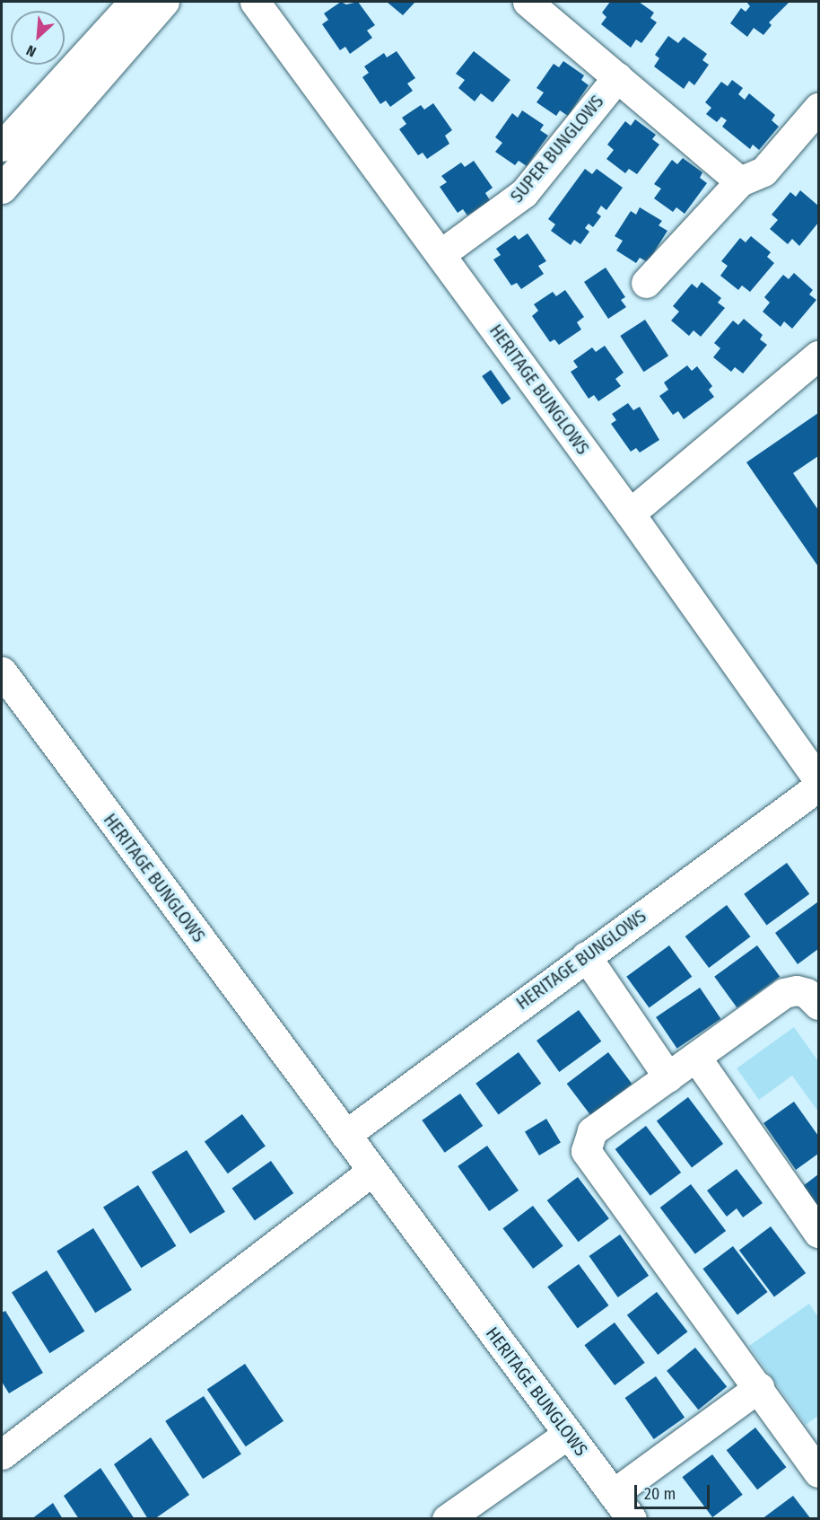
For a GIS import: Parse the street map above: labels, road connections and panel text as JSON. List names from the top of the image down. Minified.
{"streets":{"street":["SUPER BUNGLOWS","HERITAGE BUNGLOWS"]},"crossings":[["SUPER BUNGLOWS","HERITAGE BUNGLOWS"]],"scale_bar":"20 m","north":"bottom left"}
